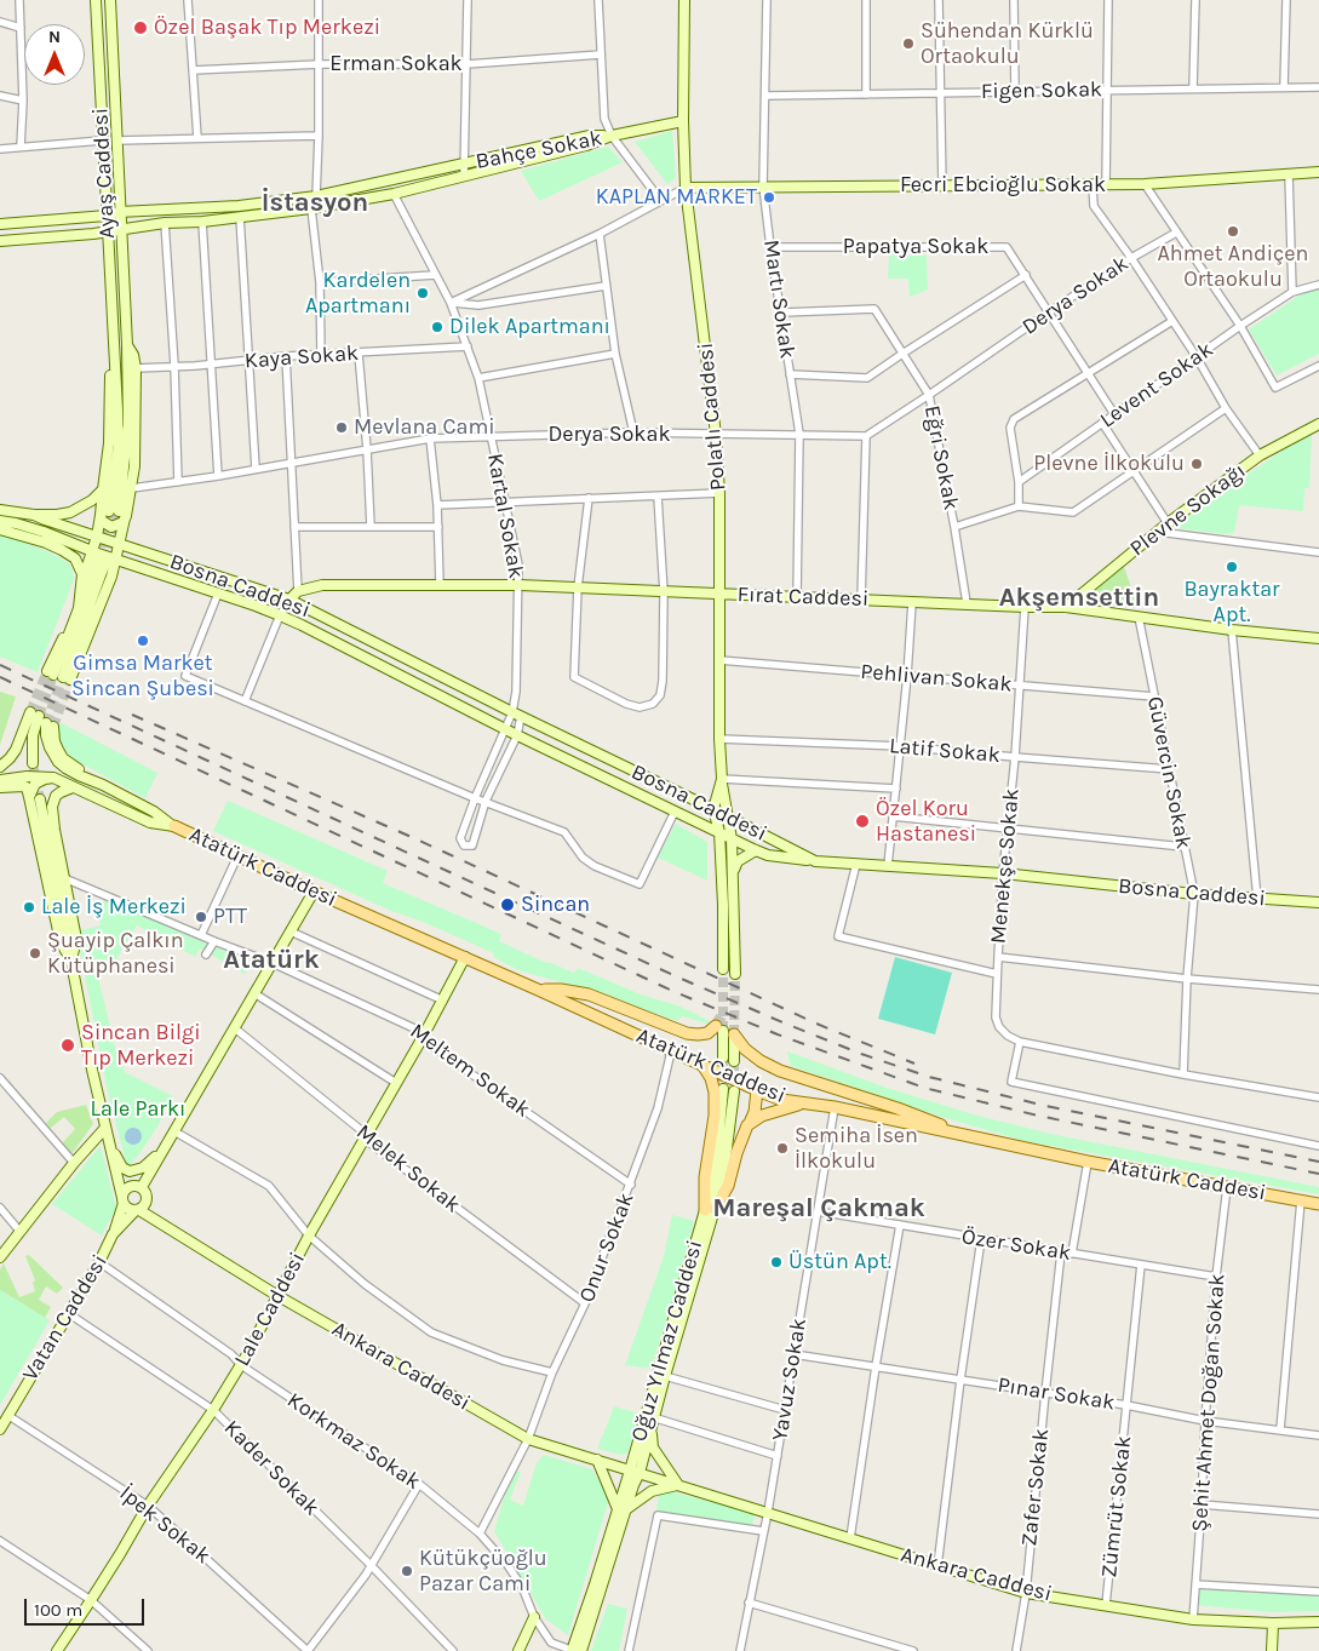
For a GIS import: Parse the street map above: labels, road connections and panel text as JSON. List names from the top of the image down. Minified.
{"streets":{"main road":["Atatürk Caddesi"],"street":["Erman Sokak","Figen Sokak","Bahçe Sokak","Ayaş Caddesi","Fecri Ebcioğlu Sokak","Papatya Sokak","Derya Sokak","Martı Sokak","Kaya Sokak","Levent Sokak","Polatlı Caddesi","Eğri Sokak","Plevne Sokağı","Kartal Sokak","Bosna Caddesi","Fırat Caddesi","Pehlivan Sokak","Latif Sokak","Güvercin Sokak","Menekşe Sokak","Meltem Sokak","Melek Sokak","Özer Sokak","Onur Sokak","Lale Caddesi","Vatan Caddesi","Oğuz Yılmaz Caddesi","Ankara Caddesi","Yavuz Sokak","Pınar Sokak","Şehit Ahmet Doğan Sokak","Korkmaz Sokak","Kader Sokak","Zafer Sokak","Zümrüt Sokak","İpek Sokak"]},"crossings":[["Figen Sokak","Martı Sokak"],["Bahçe Sokak","Ayaş Caddesi"],["Bahçe Sokak","Kartal Sokak"],["Fecri Ebcioğlu Sokak","Martı Sokak"],["Fecri Ebcioğlu Sokak","Polatlı Caddesi"],["Papatya Sokak","Derya Sokak"],["Papatya Sokak","Martı Sokak"],["Papatya Sokak","Levent Sokak"],["Derya Sokak","Martı Sokak"],["Derya Sokak","Polatlı Caddesi"],["Derya Sokak","Eğri Sokak"],["Derya Sokak","Kartal Sokak"],["Martı Sokak","Eğri Sokak"],["Martı Sokak","Fırat Caddesi"],["Kaya Sokak","Kartal Sokak"],["Polatlı Caddesi","Bosna Caddesi"],["Polatlı Caddesi","Fırat Caddesi"],["Polatlı Caddesi","Pehlivan Sokak"],["Polatlı Caddesi","Latif Sokak"],["Eğri Sokak","Fırat Caddesi"],["Plevne Sokağı","Fırat Caddesi"],["Kartal Sokak","Bosna Caddesi"],["Kartal Sokak","Fırat Caddesi"],["Bosna Caddesi","Güvercin Sokak"],["Bosna Caddesi","Menekşe Sokak"],["Fırat Caddesi","Güvercin Sokak"],["Fırat Caddesi","Menekşe Sokak"],["Pehlivan Sokak","Güvercin Sokak"],["Pehlivan Sokak","Menekşe Sokak"],["Latif Sokak","Güvercin Sokak"],["Latif Sokak","Menekşe Sokak"],["Atatürk Caddesi","Onur Sokak"],["Atatürk Caddesi","Lale Caddesi"],["Atatürk Caddesi","Yavuz Sokak"],["Atatürk Caddesi","Şehit Ahmet Doğan Sokak"],["Meltem Sokak","Onur Sokak"],["Meltem Sokak","Lale Caddesi"],["Melek Sokak","Onur Sokak"],["Melek Sokak","Lale Caddesi"],["Özer Sokak","Yavuz Sokak"],["Özer Sokak","Şehit Ahmet Doğan Sokak"],["Özer Sokak","Zafer Sokak"],["Özer Sokak","Zümrüt Sokak"],["Onur Sokak","Ankara Caddesi"],["Onur Sokak","Korkmaz Sokak"],["Lale Caddesi","Ankara Caddesi"],["Lale Caddesi","Korkmaz Sokak"],["Lale Caddesi","Kader Sokak"],["Lale Caddesi","İpek Sokak"],["Vatan Caddesi","Ankara Caddesi"],["Vatan Caddesi","Korkmaz Sokak"],["Vatan Caddesi","Kader Sokak"],["Vatan Caddesi","İpek Sokak"],["Oğuz Yılmaz Caddesi","Ankara Caddesi"],["Ankara Caddesi","Yavuz Sokak"],["Ankara Caddesi","Şehit Ahmet Doğan Sokak"],["Ankara Caddesi","Zafer Sokak"],["Ankara Caddesi","Zümrüt Sokak"],["Yavuz Sokak","Pınar Sokak"],["Pınar Sokak","Şehit Ahmet Doğan Sokak"],["Pınar Sokak","Zafer Sokak"],["Pınar Sokak","Zümrüt Sokak"]],"districts":["İstasyon","Akşemsettin","Atatürk","Mareşal Çakmak"],"parks":["Lale Parkı"],"places":["Özel Başak Tıp Merkezi","Sühendan Kürklü Ortaokulu","KAPLAN MARKET","Ahmet Andiçen Ortaokulu","Kardelen Apartmanı","Dilek Apartmanı","Mevlana Cami","Plevne İlkokulu","Bayraktar Apt.","Gimsa Market Sincan Şubesi","Özel Koru Hastanesi","Sincan","Lale İş Merkezi","PTT","Şuayip Çalkın Kütüphanesi","Sincan Bilgi Tıp Merkezi","Semiha İsen İlkokulu","Üstün Apt.","Kütükçüoğlu Pazar Cami"],"scale_bar":"100 m","north":"top"}
